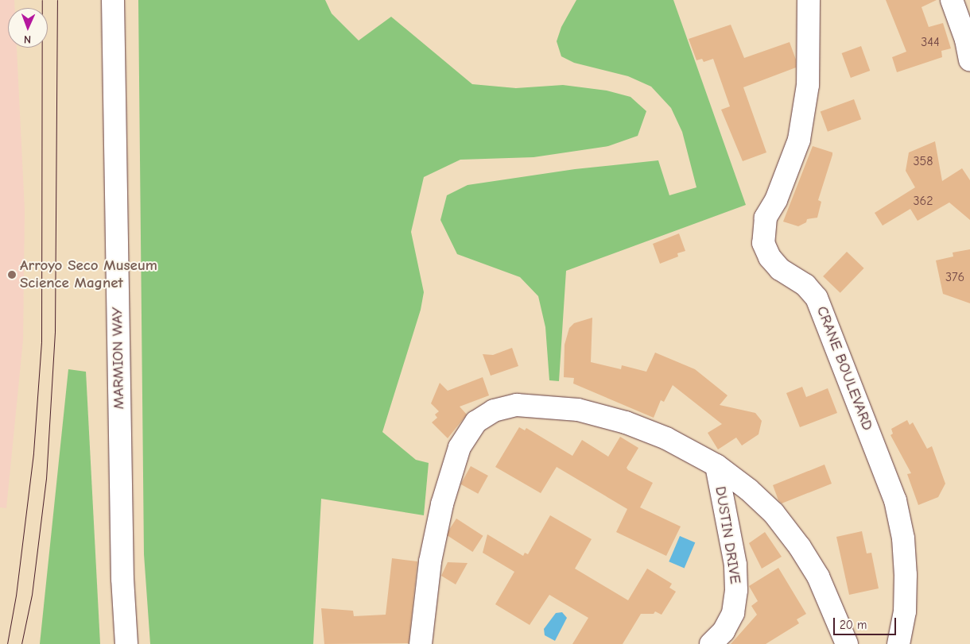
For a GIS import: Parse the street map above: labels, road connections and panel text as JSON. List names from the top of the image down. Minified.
{"streets":{"street":["MARMION WAY","CRANE BOULEVARD","DUSTIN DRIVE"]},"places":["Arroyo Seco Museum Science Magnet"],"house_numbers":["344","358","362","376"],"scale_bar":"20 m","north":"bottom"}
